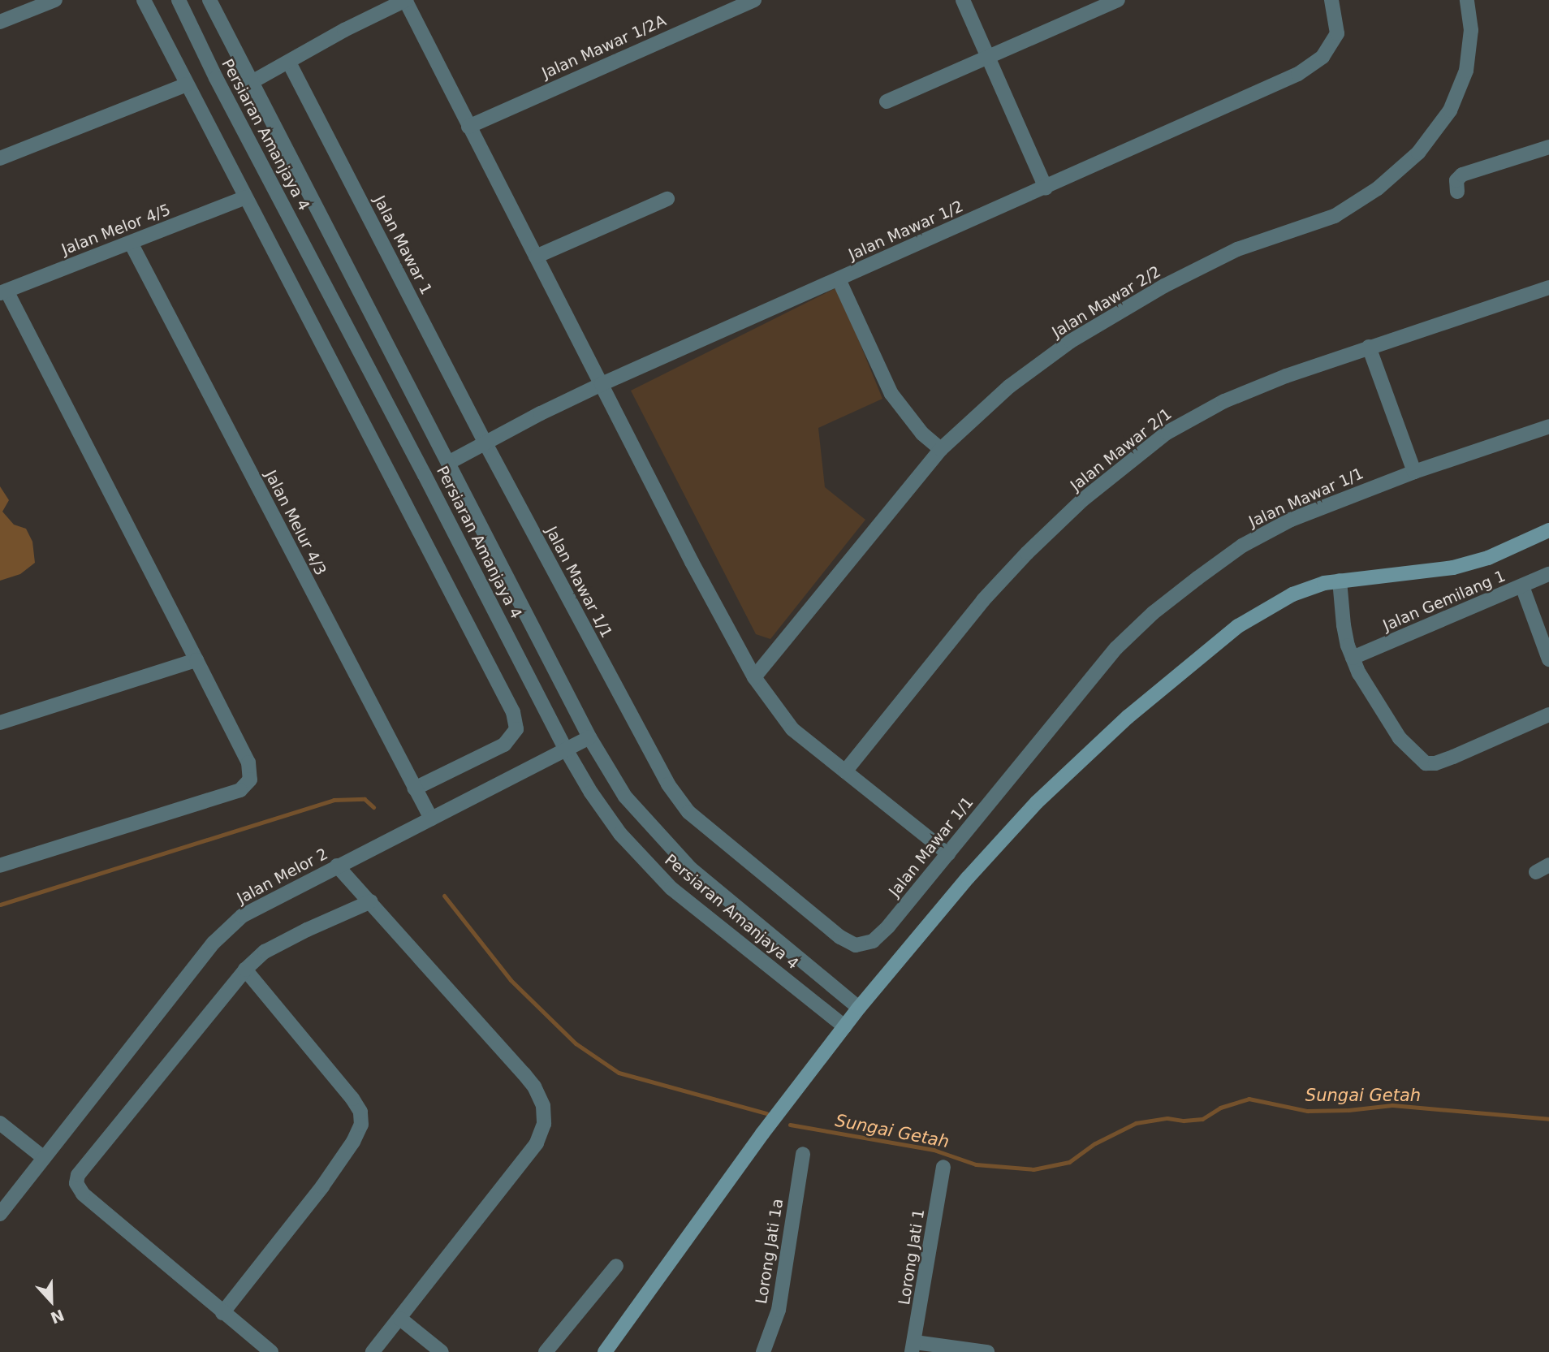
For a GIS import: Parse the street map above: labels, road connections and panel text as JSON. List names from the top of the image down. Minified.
{"streets":{"street":["Jalan Mawar 1/2A","Persiaran Amanjaya 4","Jalan Melor 4/5","Jalan Mawar 1/2","Jalan Mawar 1","Jalan Mawar 2/2","Jalan Mawar 2/1","Jalan Mawar 1/1","Jalan Melur 4/3","Jalan Gemilang 1","Jalan Melor 2","Lorong Jati 1a","Lorong Jati 1"]},"crossings":[["Persiaran Amanjaya 4","Jalan Mawar 1/2"],["Persiaran Amanjaya 4","Jalan Melor 2"],["Jalan Melor 4/5","Jalan Melur 4/3"],["Jalan Mawar 1/2","Jalan Mawar 1"],["Jalan Mawar 1/2","Jalan Mawar 1/1"],["Jalan Mawar 1","Jalan Mawar 1/1"],["Jalan Melur 4/3","Jalan Melor 2"]],"water":["Sungai Getah"],"north":"bottom"}
